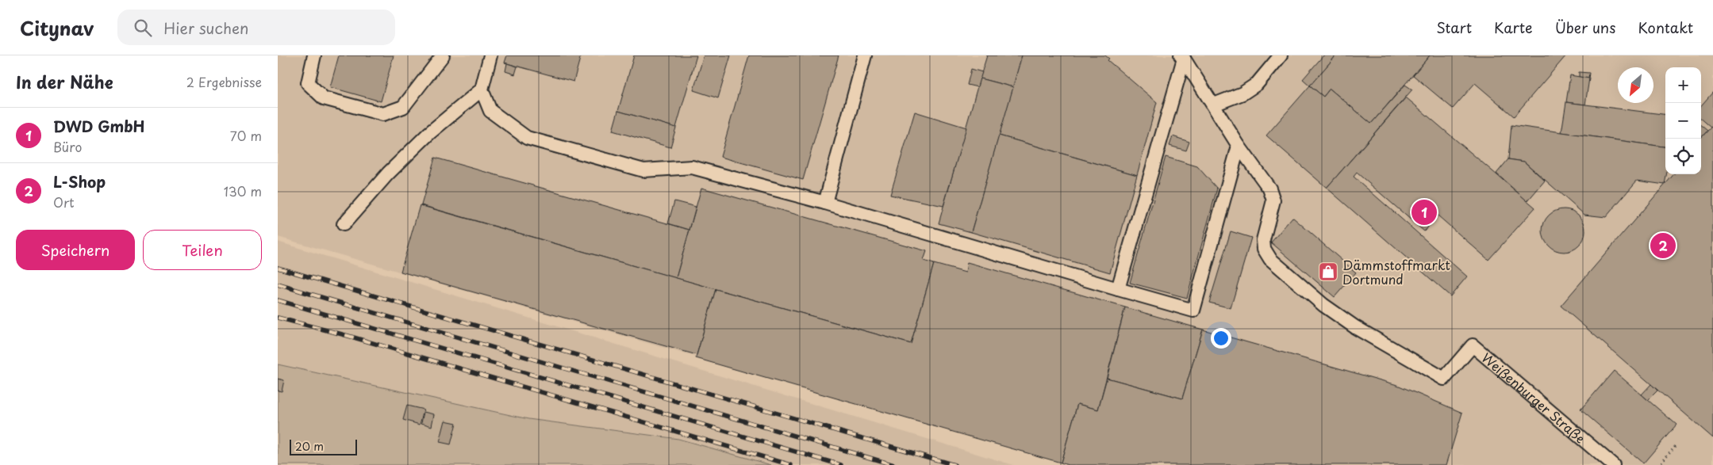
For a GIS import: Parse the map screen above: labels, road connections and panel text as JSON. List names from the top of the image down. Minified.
{"streets":{"lane":["Weißenburger Straße"]},"places":{"shop":["Dämmstoffmarkt Dortmund"]},"scale_bar":"20 m","north":"bottom left","page":{"header":"Citynav","search":"Hier suchen","nav":["Start","Karte","Über uns","Kontakt"],"heading":["In der Nähe","2 Ergebnisse"],"map_buttons":["+","−"],"list":[{"mark":"1","name":"DWD GmbH","note":"Büro","value":"70 m"},{"mark":"2","name":"L-Shop","note":"Ort","value":"130 m"}],"pins":["1","2"],"buttons":["Speichern","Teilen"],"scale":"20 m"}}
